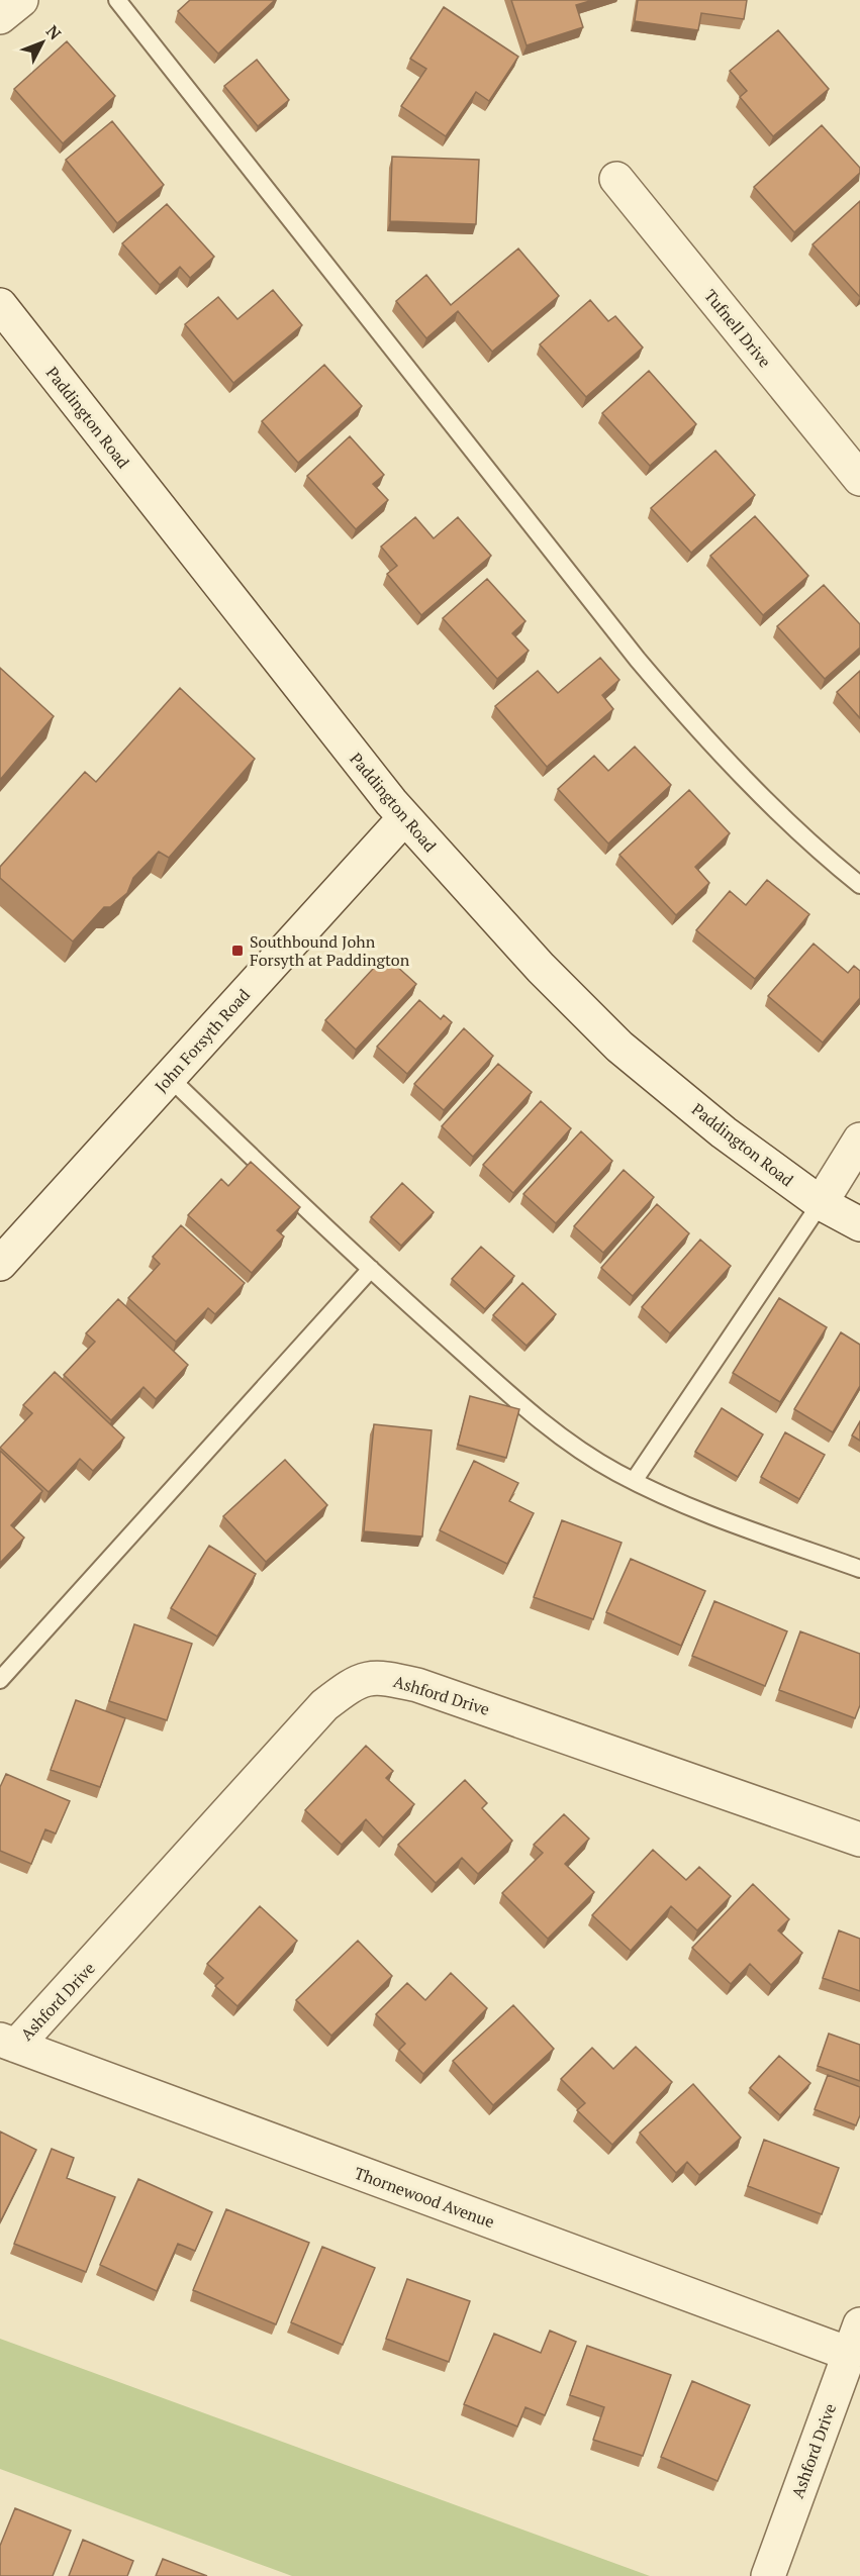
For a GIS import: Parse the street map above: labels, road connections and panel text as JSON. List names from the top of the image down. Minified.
{"streets":{"street":["Tufnell Drive","Paddington Road","John Forsyth Road","Ashford Drive","Thornewood Avenue"]},"crossings":[["Paddington Road","John Forsyth Road"],["Ashford Drive","Thornewood Avenue"]],"places":{"transit":["Southbound John Forsyth at Paddington"]},"north":"top right"}
